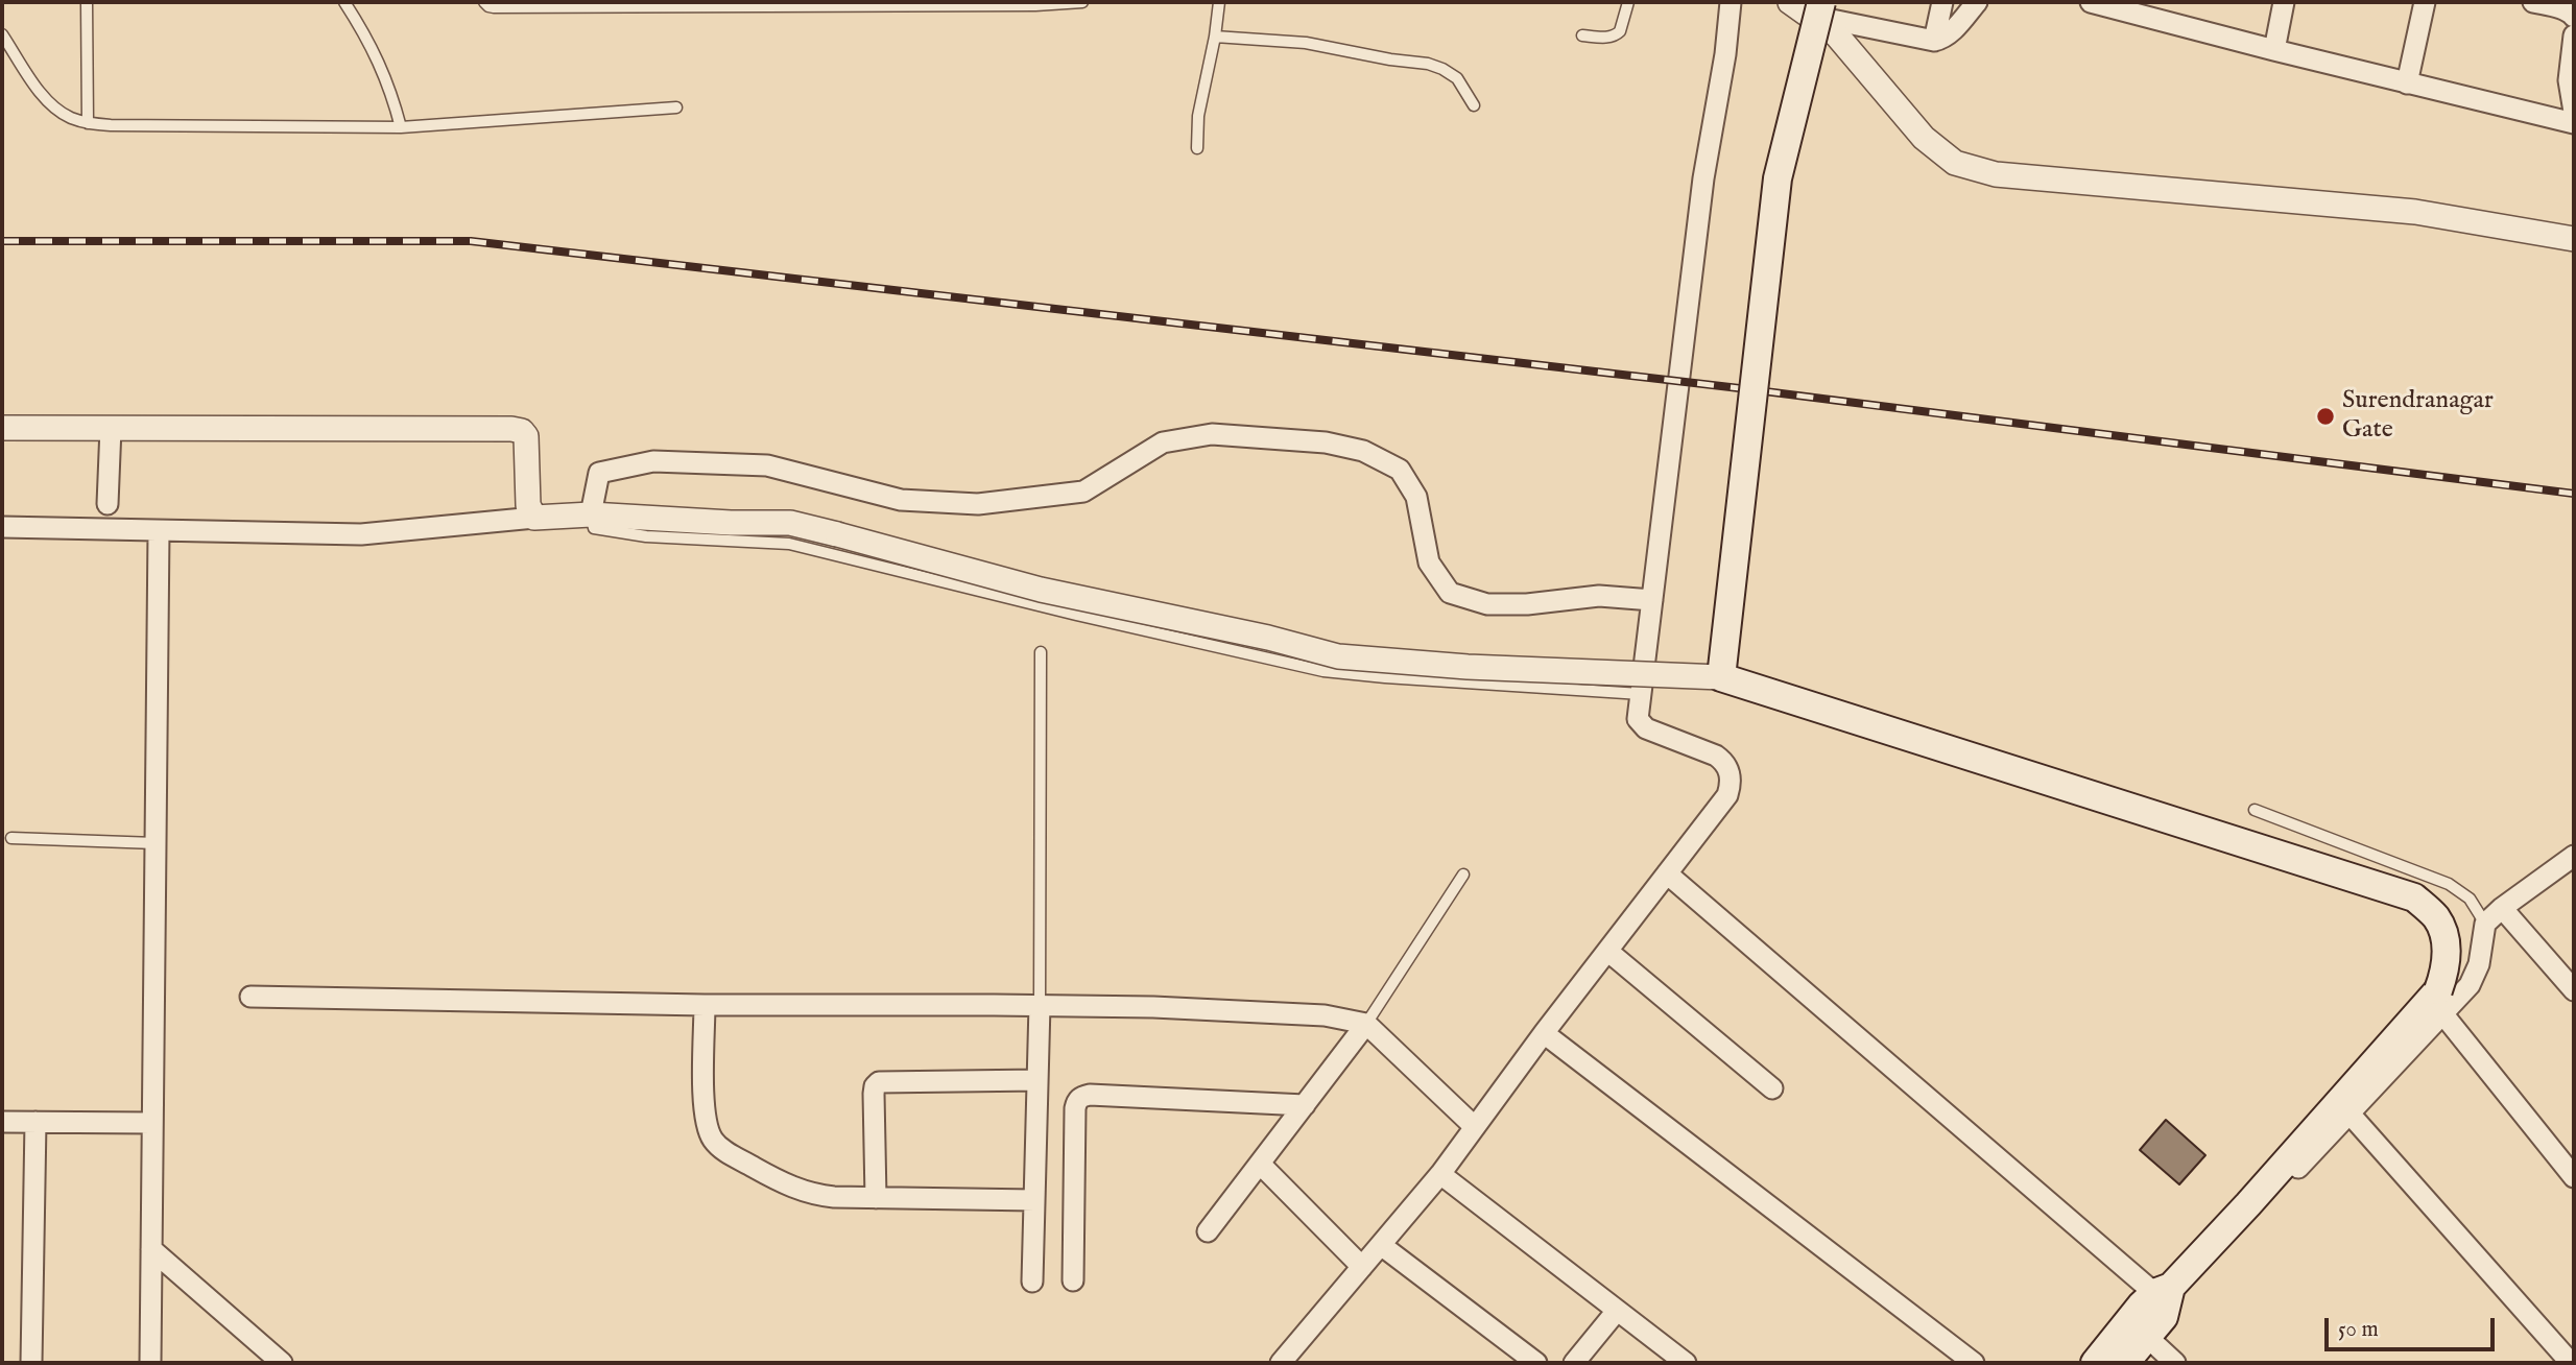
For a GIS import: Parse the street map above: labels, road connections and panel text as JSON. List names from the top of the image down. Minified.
{"places":["Surendranagar Gate"],"scale_bar":"50 m"}
